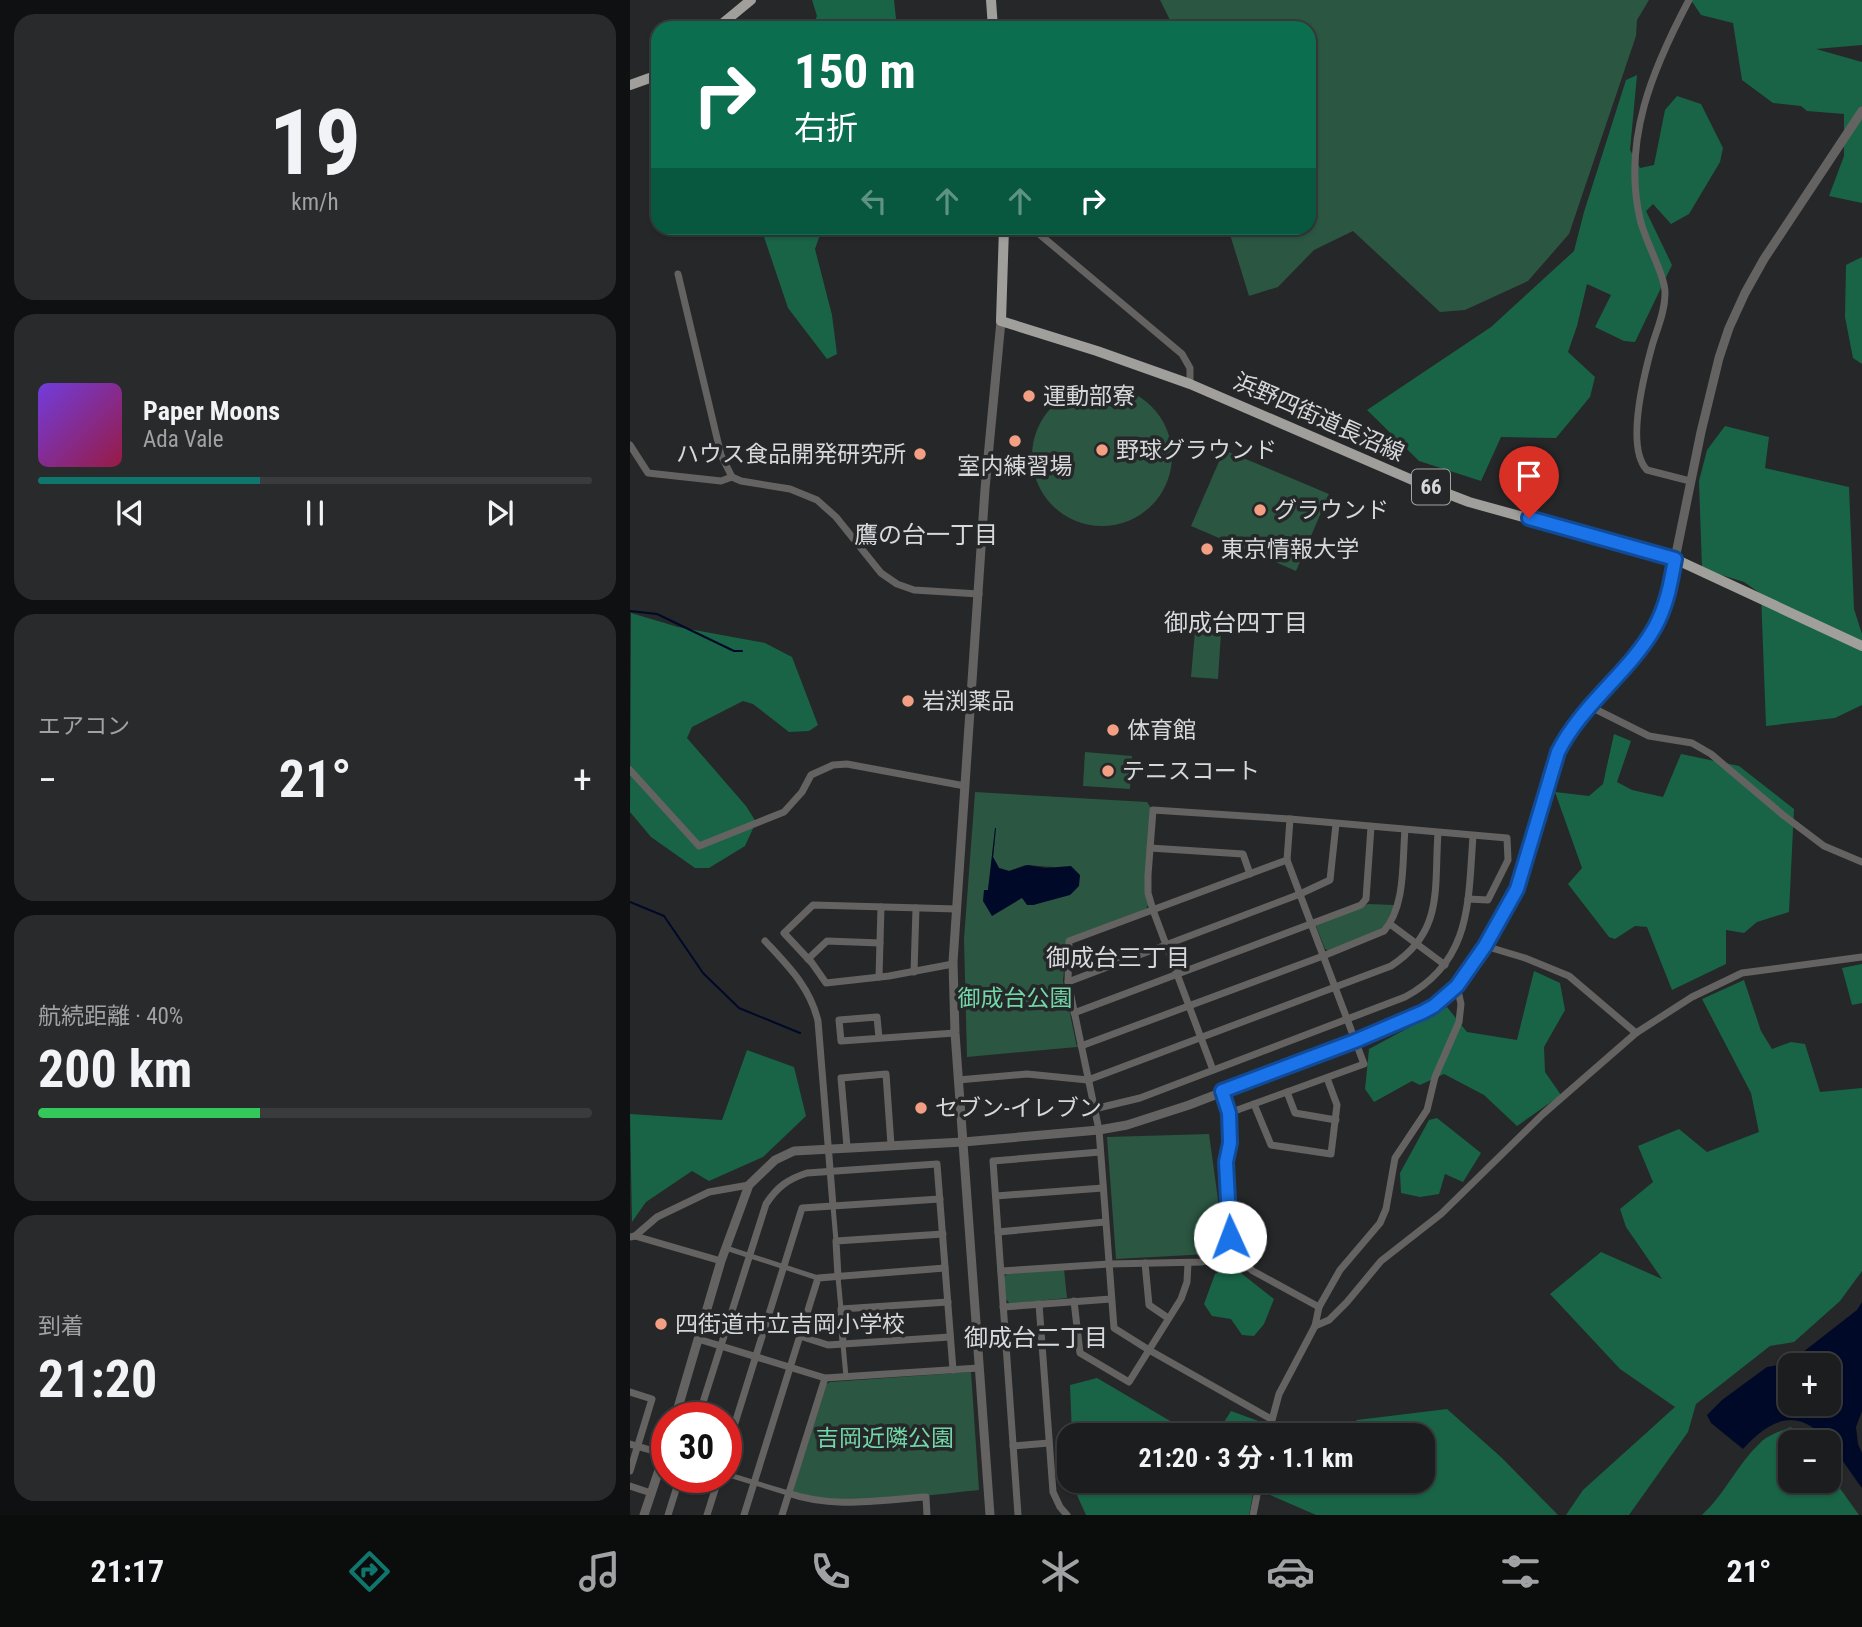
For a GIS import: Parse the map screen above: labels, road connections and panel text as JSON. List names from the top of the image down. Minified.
{"streets":{"main road":["浜野四街道長沼線","66"]},"districts":["鷹の台一丁目","御成台四丁目","御成台三丁目","御成台二丁目"],"parks":["御成台公園","吉岡近隣公園"],"places":["運動部寮","室内練習場","野球グラウンド","ハウス食品開発研究所","グラウンド","東京情報大学","岩渕薬品","体育館","テニスコート","セブン-イレブン","四街道市立吉岡小学校"],"page":{"tile":[["19","km/h"],"エアコン",["航続距離 · 40%","200 km"],["到着","21:20"]],"turn":["150 m","右折"],"song":["Paper Moons","Ada Vale"],"heat":["−","21°","+"],"map_buttons":["+","−"],"limit":"30","trip":"21:20 · 3 分 · 1.1 km","tabs":["21:17","21°"]}}
